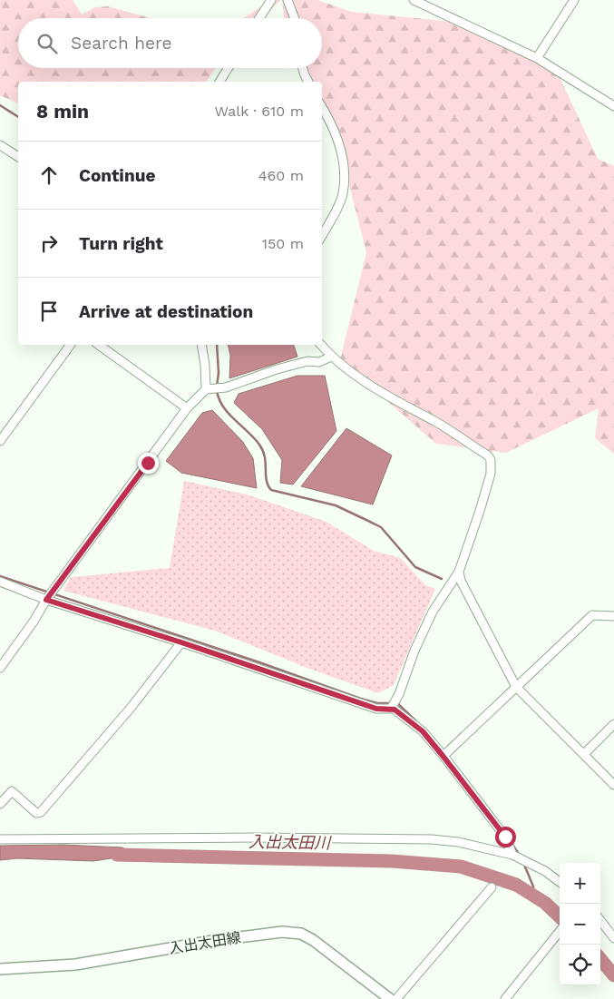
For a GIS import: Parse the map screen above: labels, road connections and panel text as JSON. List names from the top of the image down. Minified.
{"streets":{"main road":["入出太田線"]},"water":["入出太田川"],"page":{"search":"Search here","heading":["8 min","Walk · 610 m"],"list":[["Continue","460 m"],["Turn right","150 m"],"Arrive at destination"],"map_buttons":["+","−"]}}
